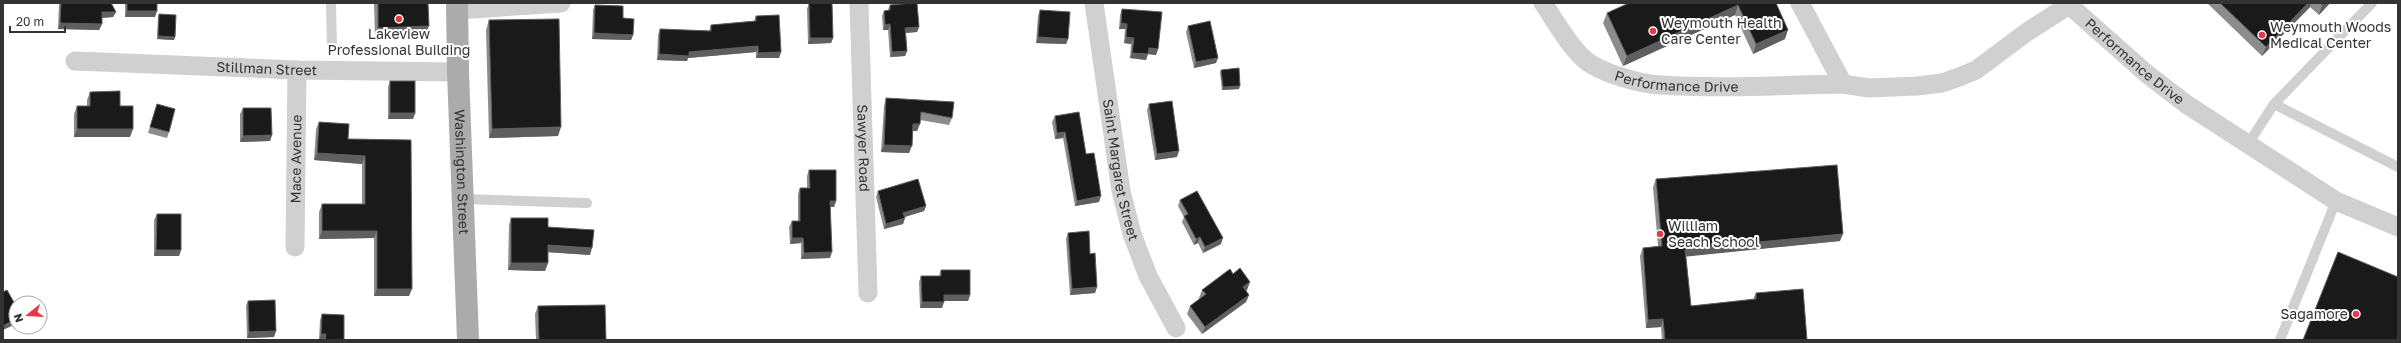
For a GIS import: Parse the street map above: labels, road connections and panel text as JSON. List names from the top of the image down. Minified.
{"streets":{"main road":["Washington Street"],"street":["Performance Drive","Stillman Street","Sawyer Road","Mace Avenue","Saint Margaret Street"]},"crossings":[["Stillman Street","Mace Avenue"],["Stillman Street","Washington Street"]],"places":["Lakeview Professional Building","Weymouth Health Care Center","Weymouth Woods Medical Center","William Seach School","Sagamore"],"scale_bar":"20 m","north":"left"}
